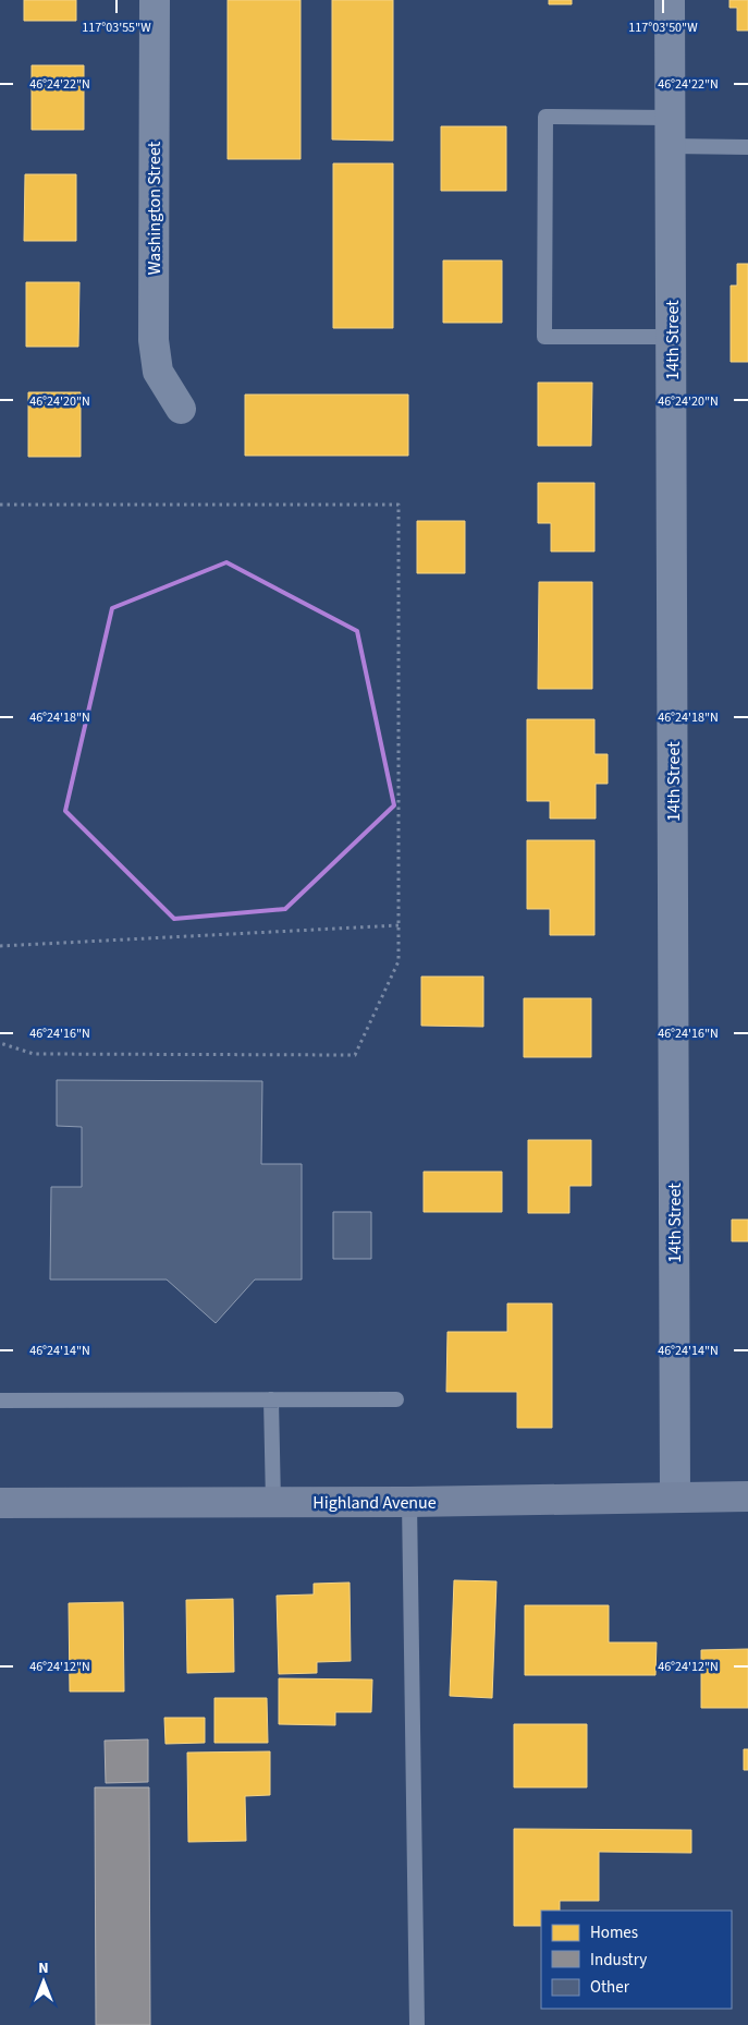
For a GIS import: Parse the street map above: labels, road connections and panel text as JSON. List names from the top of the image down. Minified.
{"streets":{"main road":["Highland Avenue"],"street":["Washington Street","14th Street"]},"crossings":[["14th Street","Highland Avenue"]],"legend":["Homes","Industry","Other"],"north":"top","coordinates":["117°03'55\"W","117°03'50\"W","46°24'22\"N","46°24'20\"N","46°24'18\"N","46°24'16\"N","46°24'14\"N","46°24'12\"N"]}
